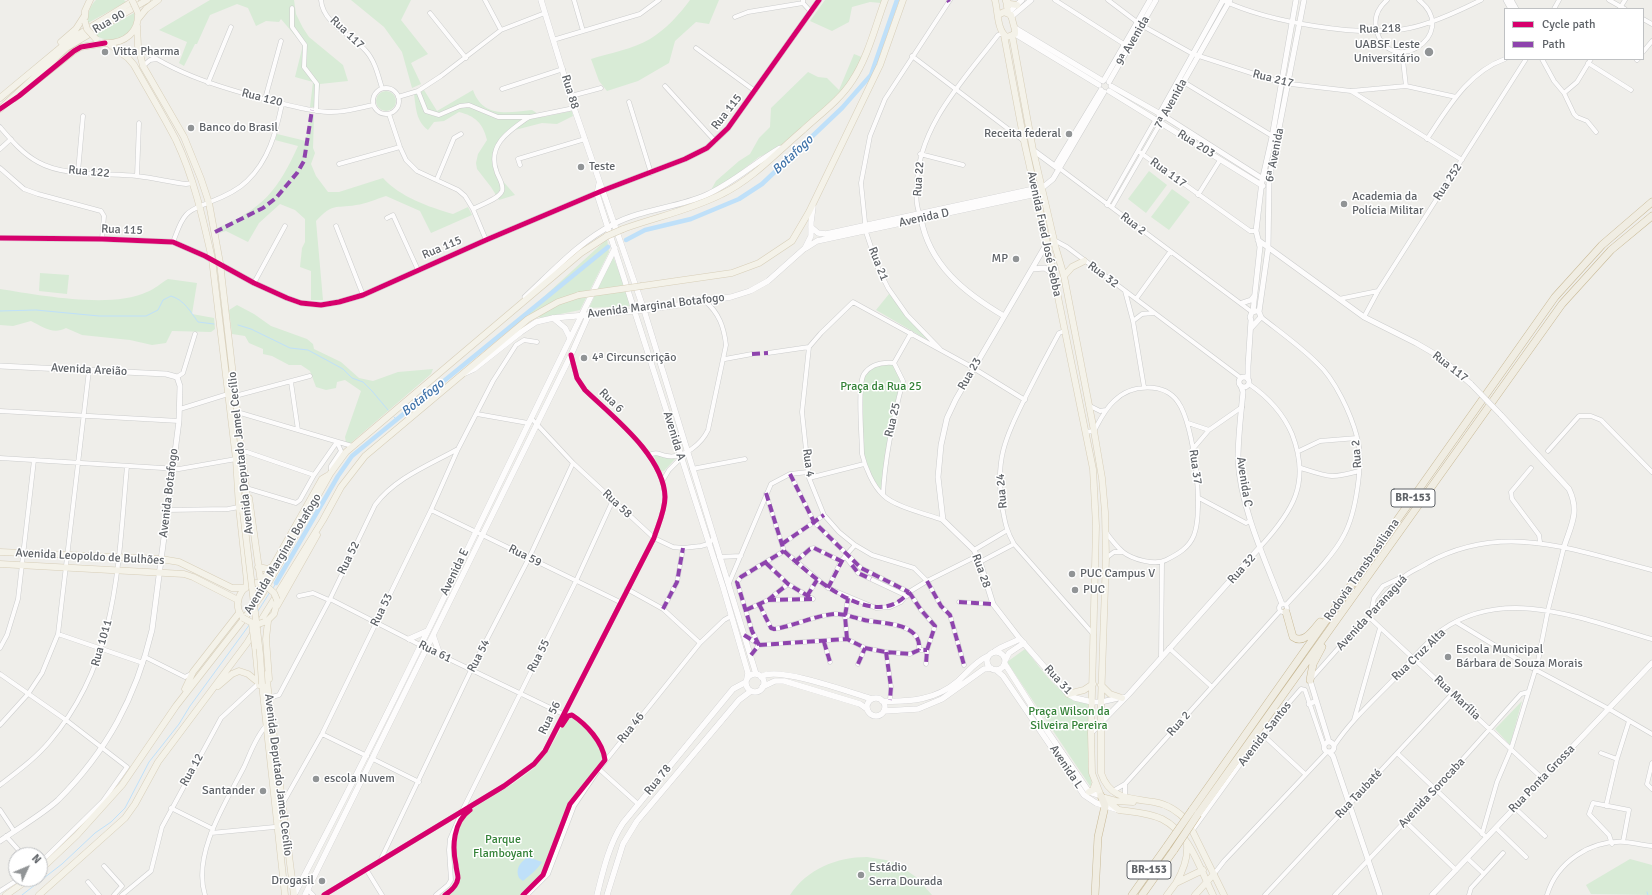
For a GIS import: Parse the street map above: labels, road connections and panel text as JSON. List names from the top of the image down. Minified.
{"streets":{"highway":["BR-153","Rodovia Transbrasiliana"],"main road":["Rua 90","Rua 88","Avenida D","Avenida Fued José Sebba","Avenida Marginal Botafogo","Avenida A","Avenida Deputado Jamel Cecílio","Avenida Leopoldo de Bulhões","Avenida E","Rua 31","Avenida L","Rua 78"],"street":["Rua 218","Rua 117","9ª Avenida","Rua 217","Rua 120","7ª Avenida","Rua 115","Rua 203","6ª Avenida","Rua 122","Rua 22","Rua 252","Rua 2","Rua 21","Rua 32","Avenida Areião","Rua 23","Rua 6","Rua 25","Rua 4","Rua 37","Avenida C","Rua 24","Avenida Botafogo","Rua 58","Rua 59","Rua 52","Rua 28","Rua 53","Avenida Paranaguá","Rua 1011","Rua 61","Rua Cruz Alta","Rua 54","Rua 55","Rua Marília","Rua 56","Rua 46","Avenida Santos","Rua 12","Rua Ponta Grossa","Avenida Sorocaba","Rua Taubaté"]},"crossings":[["Rua 218","7ª Avenida"],["Rua 218","6ª Avenida"],["Rua 117","Rua 120"],["Rua 117","7ª Avenida"],["Rua 117","Rua 203"],["Rua 117","6ª Avenida"],["Rua 117","Rua 252"],["Rua 117","Avenida Paranaguá"],["9ª Avenida","Rua 217"],["9ª Avenida","Rua 203"],["9ª Avenida","Rua 2"],["9ª Avenida","Avenida Fued José Sebba"],["Rua 217","7ª Avenida"],["Rua 217","6ª Avenida"],["Rua 88","Rua 115"],["Rua 88","Avenida A"],["Rua 120","Avenida Deputado Jamel Cecílio"],["7ª Avenida","Rua 203"],["7ª Avenida","Rua 2"],["Rua 115","Avenida A"],["Rua 115","Avenida Deputado Jamel Cecílio"],["Rua 203","6ª Avenida"],["Rua 203","Avenida Fued José Sebba"],["6ª Avenida","Rua 2"],["6ª Avenida","Avenida C"],["Rua 122","Avenida Deputado Jamel Cecílio"],["Rua 22","Avenida D"],["Rua 22","Avenida Fued José Sebba"],["Rua 22","Rua 23"],["Avenida D","Avenida Fued José Sebba"],["Avenida D","Rua 21"],["Avenida D","Avenida Marginal Botafogo"],["Rua 2","Avenida Fued José Sebba"],["Rua 2","Avenida C"],["Avenida Fued José Sebba","Rua 32"],["Avenida Fued José Sebba","Rua 23"],["Avenida Fued José Sebba","Rua 37"],["Avenida Fued José Sebba","Rua 24"],["Avenida Fued José Sebba","Rua 31"],["Avenida Fued José Sebba","Avenida L"],["Rua 32","Avenida C"],["Rua 32","Rua 31"],["Avenida Marginal Botafogo","Avenida A"],["Avenida Marginal Botafogo","Avenida E"],["Avenida Areião","Avenida Botafogo"],["Rua 23","Rua 28"],["Rua 6","Avenida E"],["Rua 6","Rua 56"],["Rua 25","Rua 28"],["Avenida A","Rua 58"],["Avenida A","Avenida E"],["Avenida A","Rua 46"],["Avenida A","Rua 78"],["Avenida Deputado Jamel Cecílio","Avenida E"],["Avenida Deputado Jamel Cecílio","Rua 53"],["Avenida Deputado Jamel Cecílio","Rua 12"],["Avenida Botafogo","Avenida Leopoldo de Bulhões"],["Rua 58","Avenida E"],["Rua 58","Rua 54"],["Rua 58","Rua 55"],["Rua 58","Rua 56"],["Rua 59","Avenida E"],["Rua 59","Rua 53"],["Rua 59","Rua 54"],["Rua 59","Rua 55"],["Rua 59","Rua 56"],["Avenida Leopoldo de Bulhões","Rua 1011"],["Rua 52","Rua 53"],["Rua 52","Rua 61"],["Rua 28","Rua 31"],["Avenida E","Rua 61"],["Rua 53","Rua 61"],["Avenida Paranaguá","Rua Marília"],["Avenida Paranaguá","Avenida Santos"],["Rua 61","Rua 54"],["Rua 61","Rua 55"],["Rua 61","Rua 56"],["Rua Cruz Alta","Rua Marília"],["Rua Cruz Alta","Avenida Santos"],["Rua 54","Rua 56"],["Rua 55","Rua 56"],["Rua Marília","Rua Ponta Grossa"],["Rua Marília","Avenida Sorocaba"],["Rua Marília","Rua Taubaté"],["Avenida Santos","Avenida Sorocaba"],["Avenida Santos","Rua Taubaté"]],"water":["Botafogo"],"parks":["Praça da Rua 25","Praça Wilson da Silveira Pereira","Parque Flamboyant"],"places":["Vitta Pharma","UABSF Leste Universitário","Banco do Brasil","Receita federal","Teste","Academia da Polícia Militar","MP","4ª Circunscrição","PUC Campus V","PUC","Escola Municipal Bárbara de Souza Morais","escola Nuvem","Santander","Estádio Serra Dourada","Drogasil"],"legend":["Cycle path","Path"],"north":"top right"}
